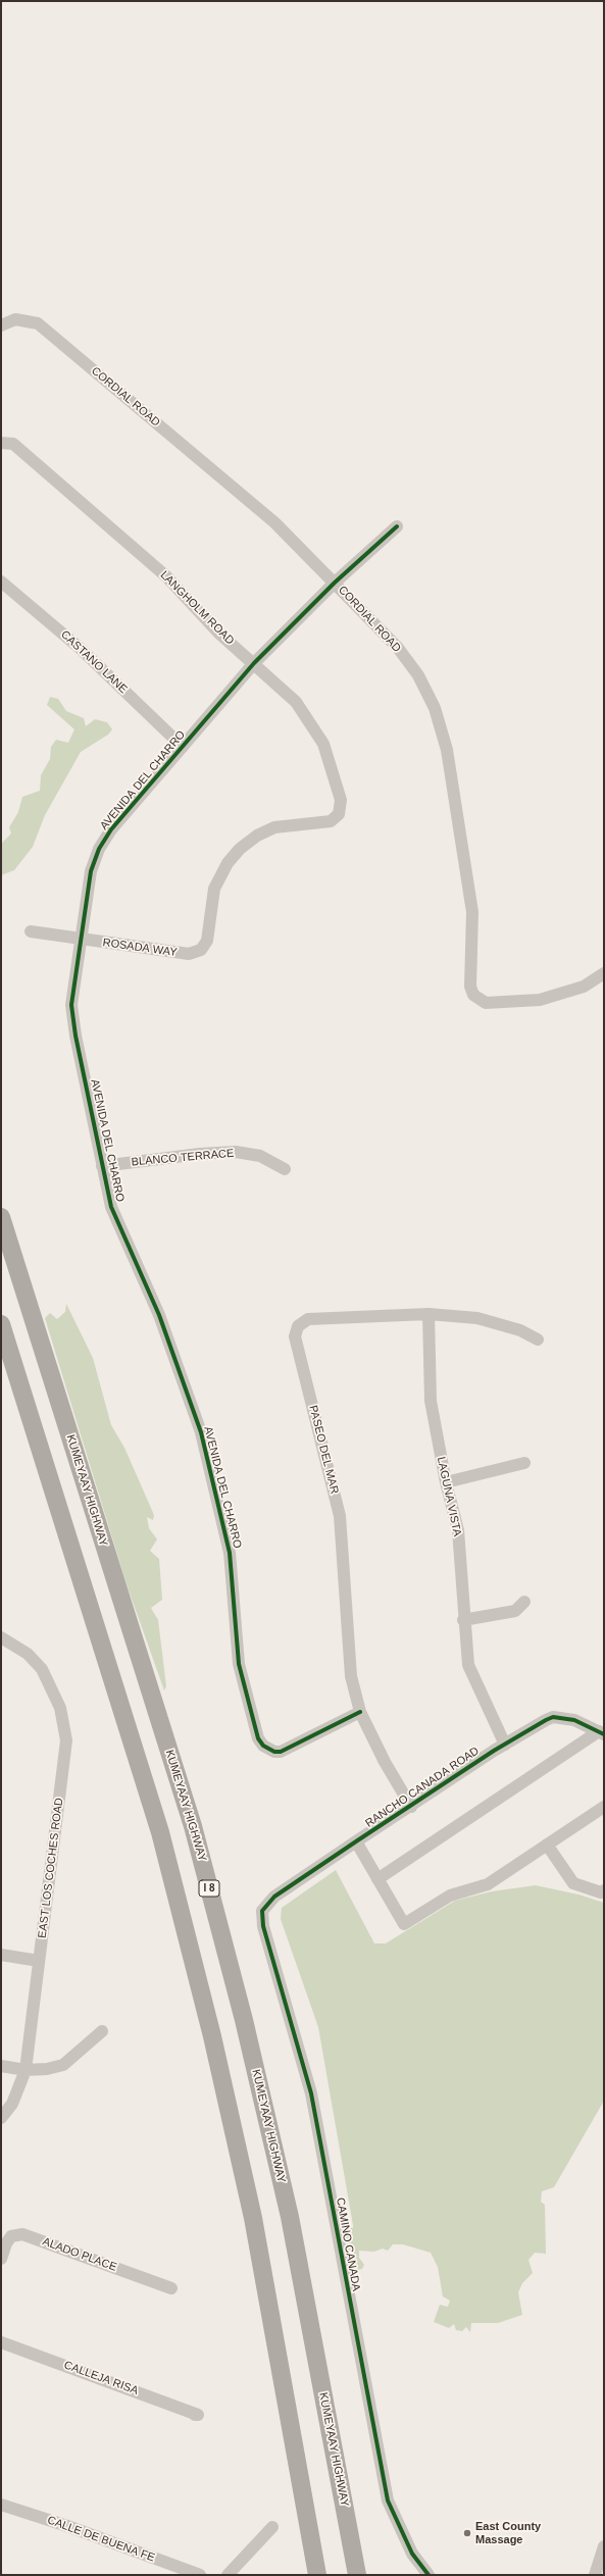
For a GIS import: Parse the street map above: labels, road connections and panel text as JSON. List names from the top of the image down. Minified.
{"streets":{"highway":["KUMEYAAY HIGHWAY","I 8"],"street":["CORDIAL ROAD","LANGHOLM ROAD","CASTANO LANE","AVENIDA DEL CHARRO","ROSADA WAY","BLANCO TERRACE","PASEO DEL MAR","LAGUNA VISTA","RANCHO CANADA ROAD","EAST LOS COCHES ROAD","CAMINO CANADA","ALADO PLACE","CALLEJA RISA","CALLE DE BUENA FE"]},"crossings":[["CORDIAL ROAD","AVENIDA DEL CHARRO"],["LANGHOLM ROAD","AVENIDA DEL CHARRO"],["LANGHOLM ROAD","ROSADA WAY"],["CASTANO LANE","AVENIDA DEL CHARRO"],["AVENIDA DEL CHARRO","ROSADA WAY"],["AVENIDA DEL CHARRO","BLANCO TERRACE"],["AVENIDA DEL CHARRO","PASEO DEL MAR"],["PASEO DEL MAR","LAGUNA VISTA"],["PASEO DEL MAR","RANCHO CANADA ROAD"],["LAGUNA VISTA","RANCHO CANADA ROAD"],["RANCHO CANADA ROAD","CAMINO CANADA"]],"places":["East County Massage"]}
